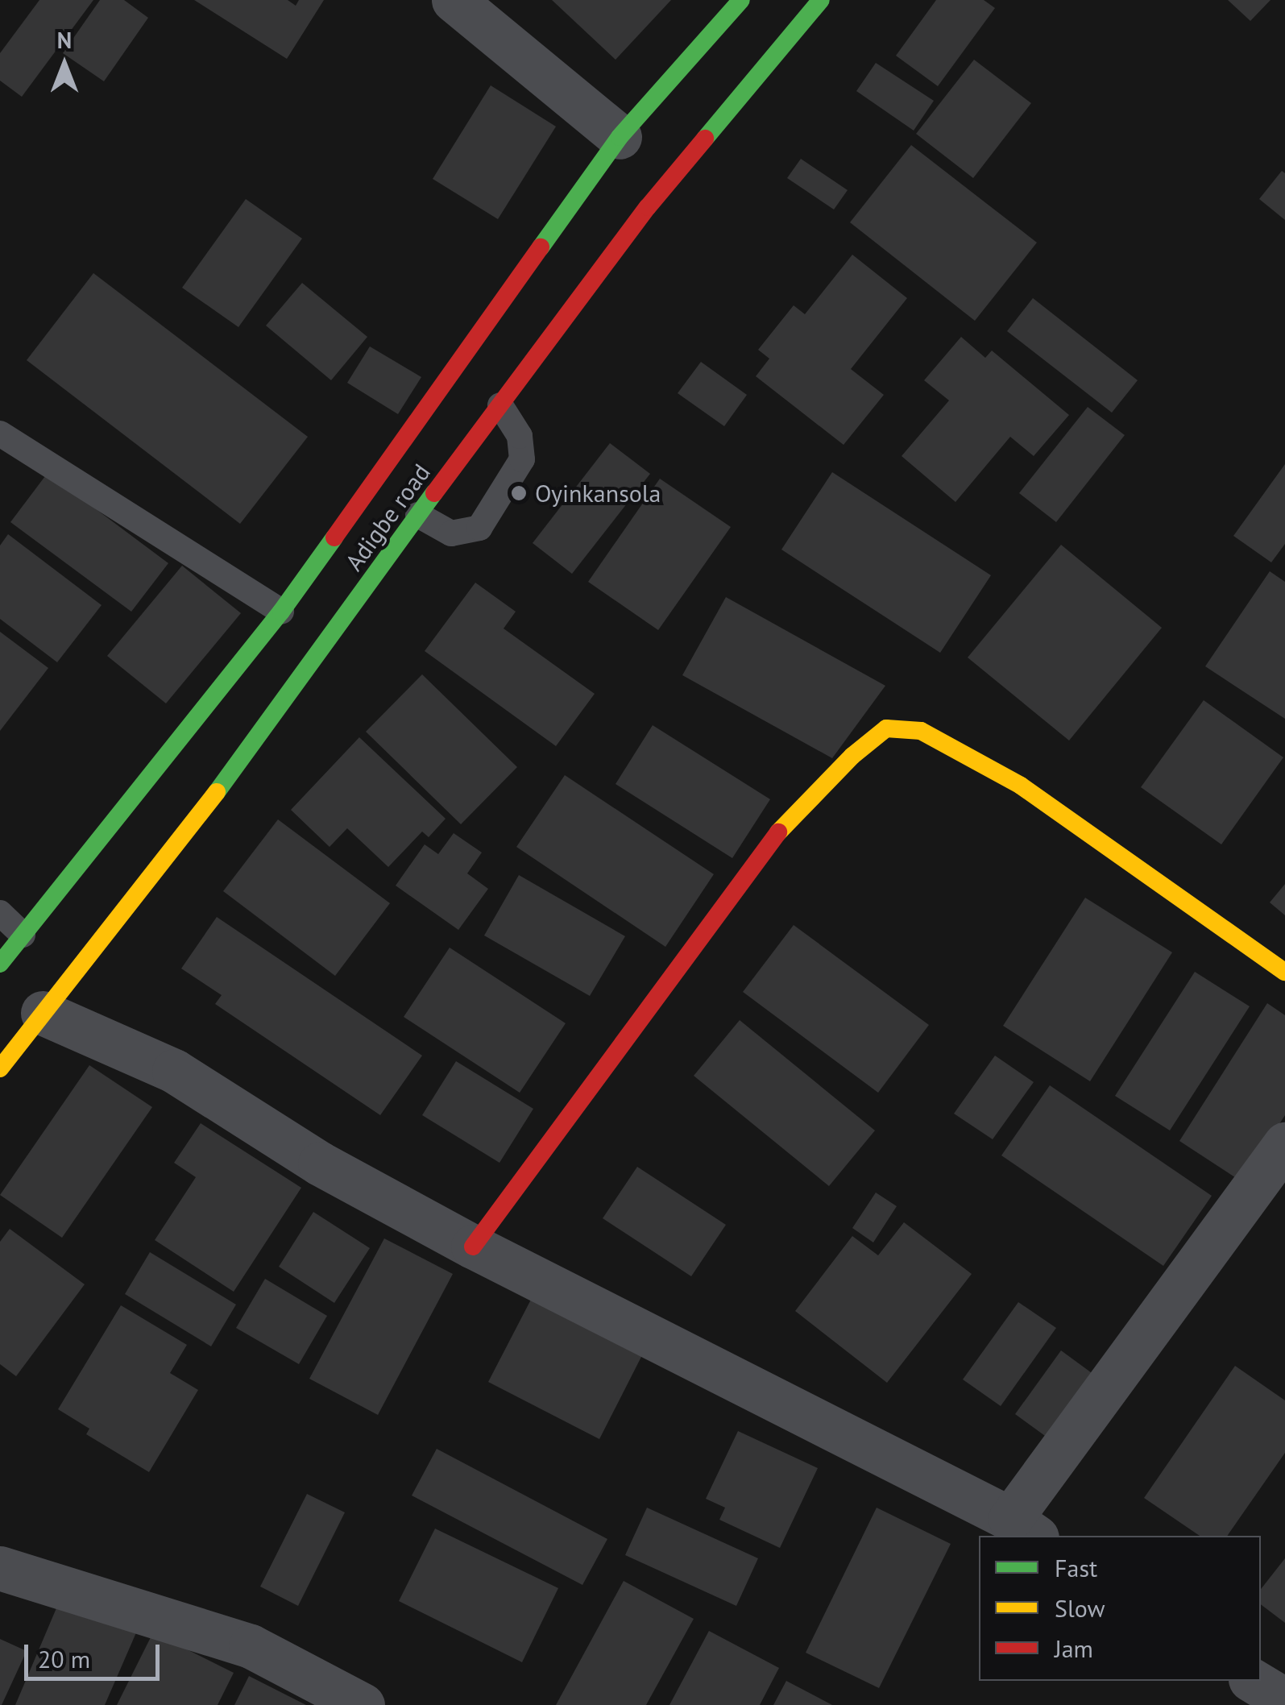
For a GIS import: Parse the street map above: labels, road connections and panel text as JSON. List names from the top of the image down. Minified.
{"streets":{"main road":["Adigbe road"]},"places":["Oyinkansola"],"legend":["Fast","Slow","Jam"],"scale_bar":"20 m","north":"top"}
